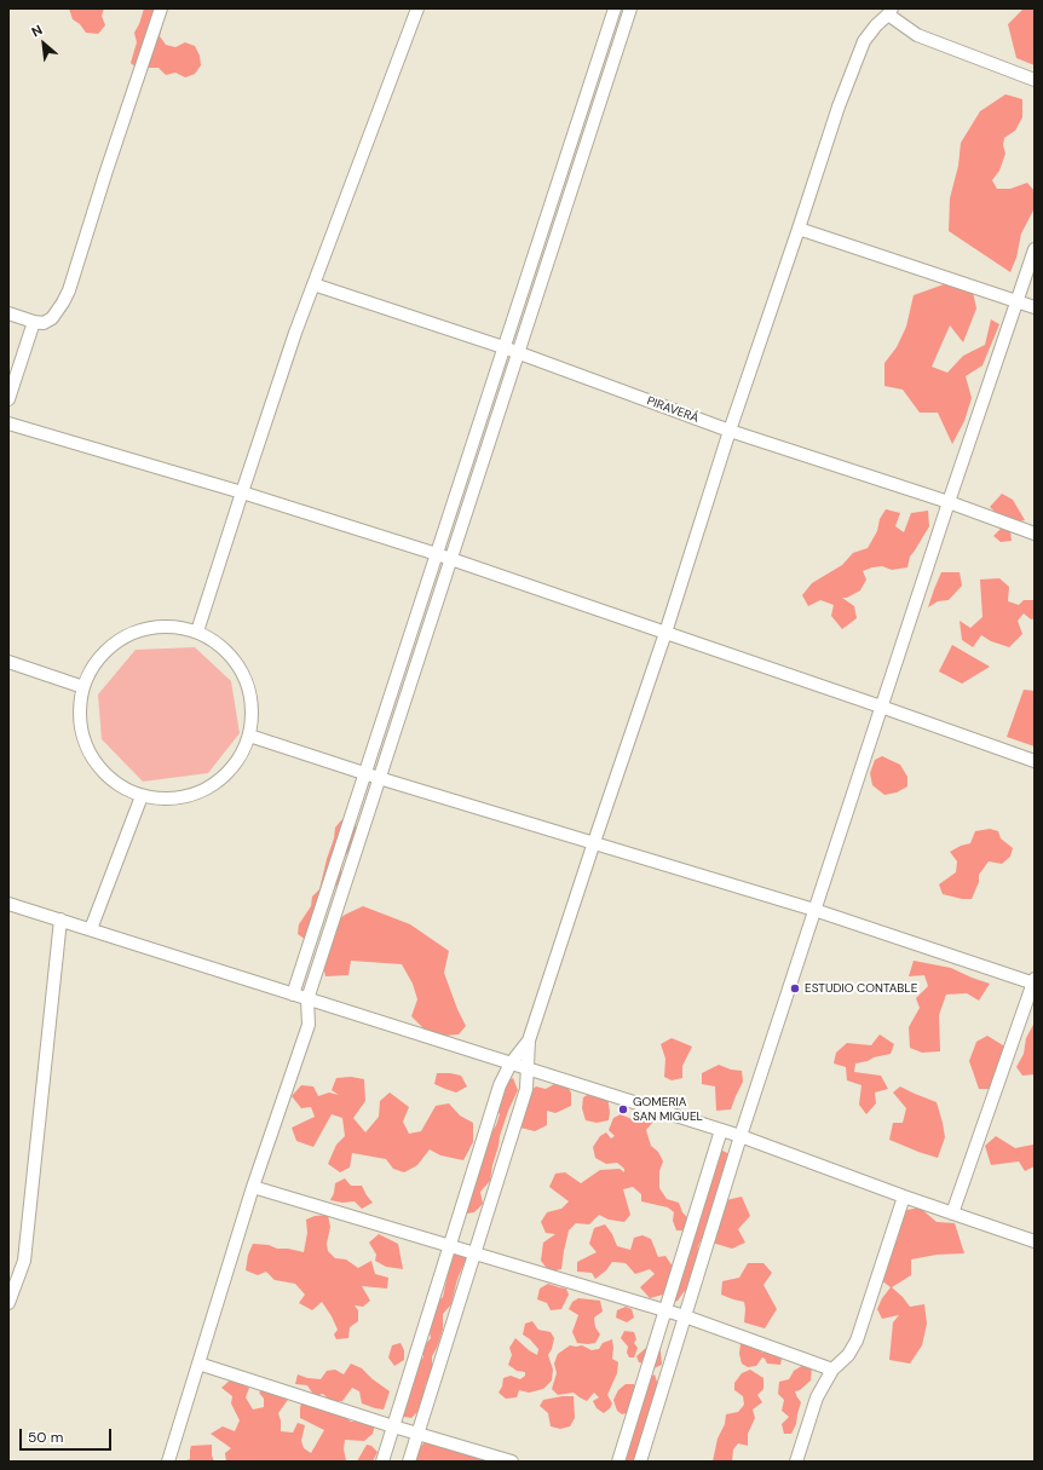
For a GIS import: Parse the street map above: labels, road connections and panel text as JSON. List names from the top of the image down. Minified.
{"streets":{"street":["PIRAVERÁ"]},"places":["ESTUDIO CONTABLE","GOMERIA SAN MIGUEL"],"scale_bar":"50 m","north":"top left"}
